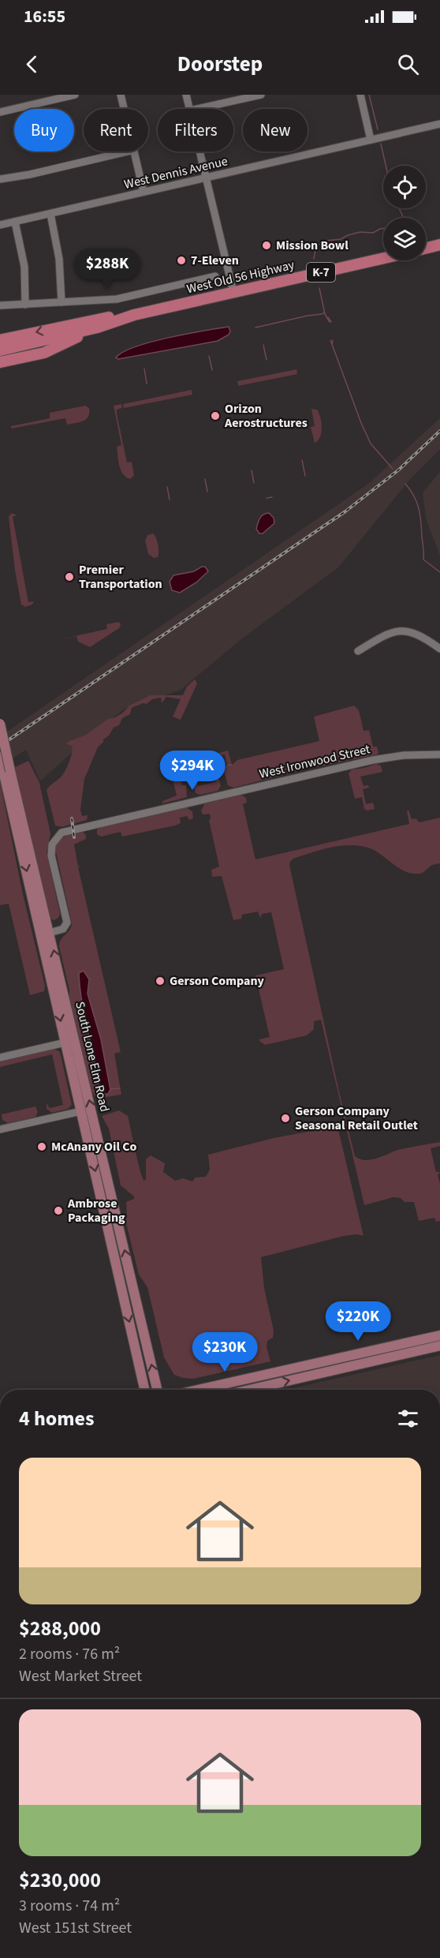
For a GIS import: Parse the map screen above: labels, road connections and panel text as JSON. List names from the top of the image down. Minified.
{"streets":{"highway":["K-7","West Old 56 Highway"],"main road":["South Lone Elm Road"],"street":["West Dennis Avenue","West Ironwood Street"]},"crossings":[["West Ironwood Street","South Lone Elm Road"]],"places":["Mission Bowl","7-Eleven","Orizon Aerostructures","Premier Transportation","Gerson Company","Gerson Company Seasonal Retail Outlet","McAnany Oil Co","Ambrose Packaging"],"page":{"status":"16:55","header":"Doorstep","chip":["Buy","Rent","Filters","New"],"price":["$288K","$294K","$220K","$230K"],"heading":"4 homes","list":[{"name":"$288,000","note":"2 rooms · 76 m² · West Market Street"},{"name":"$230,000","note":"3 rooms · 74 m² · West 151st Street"}]}}
